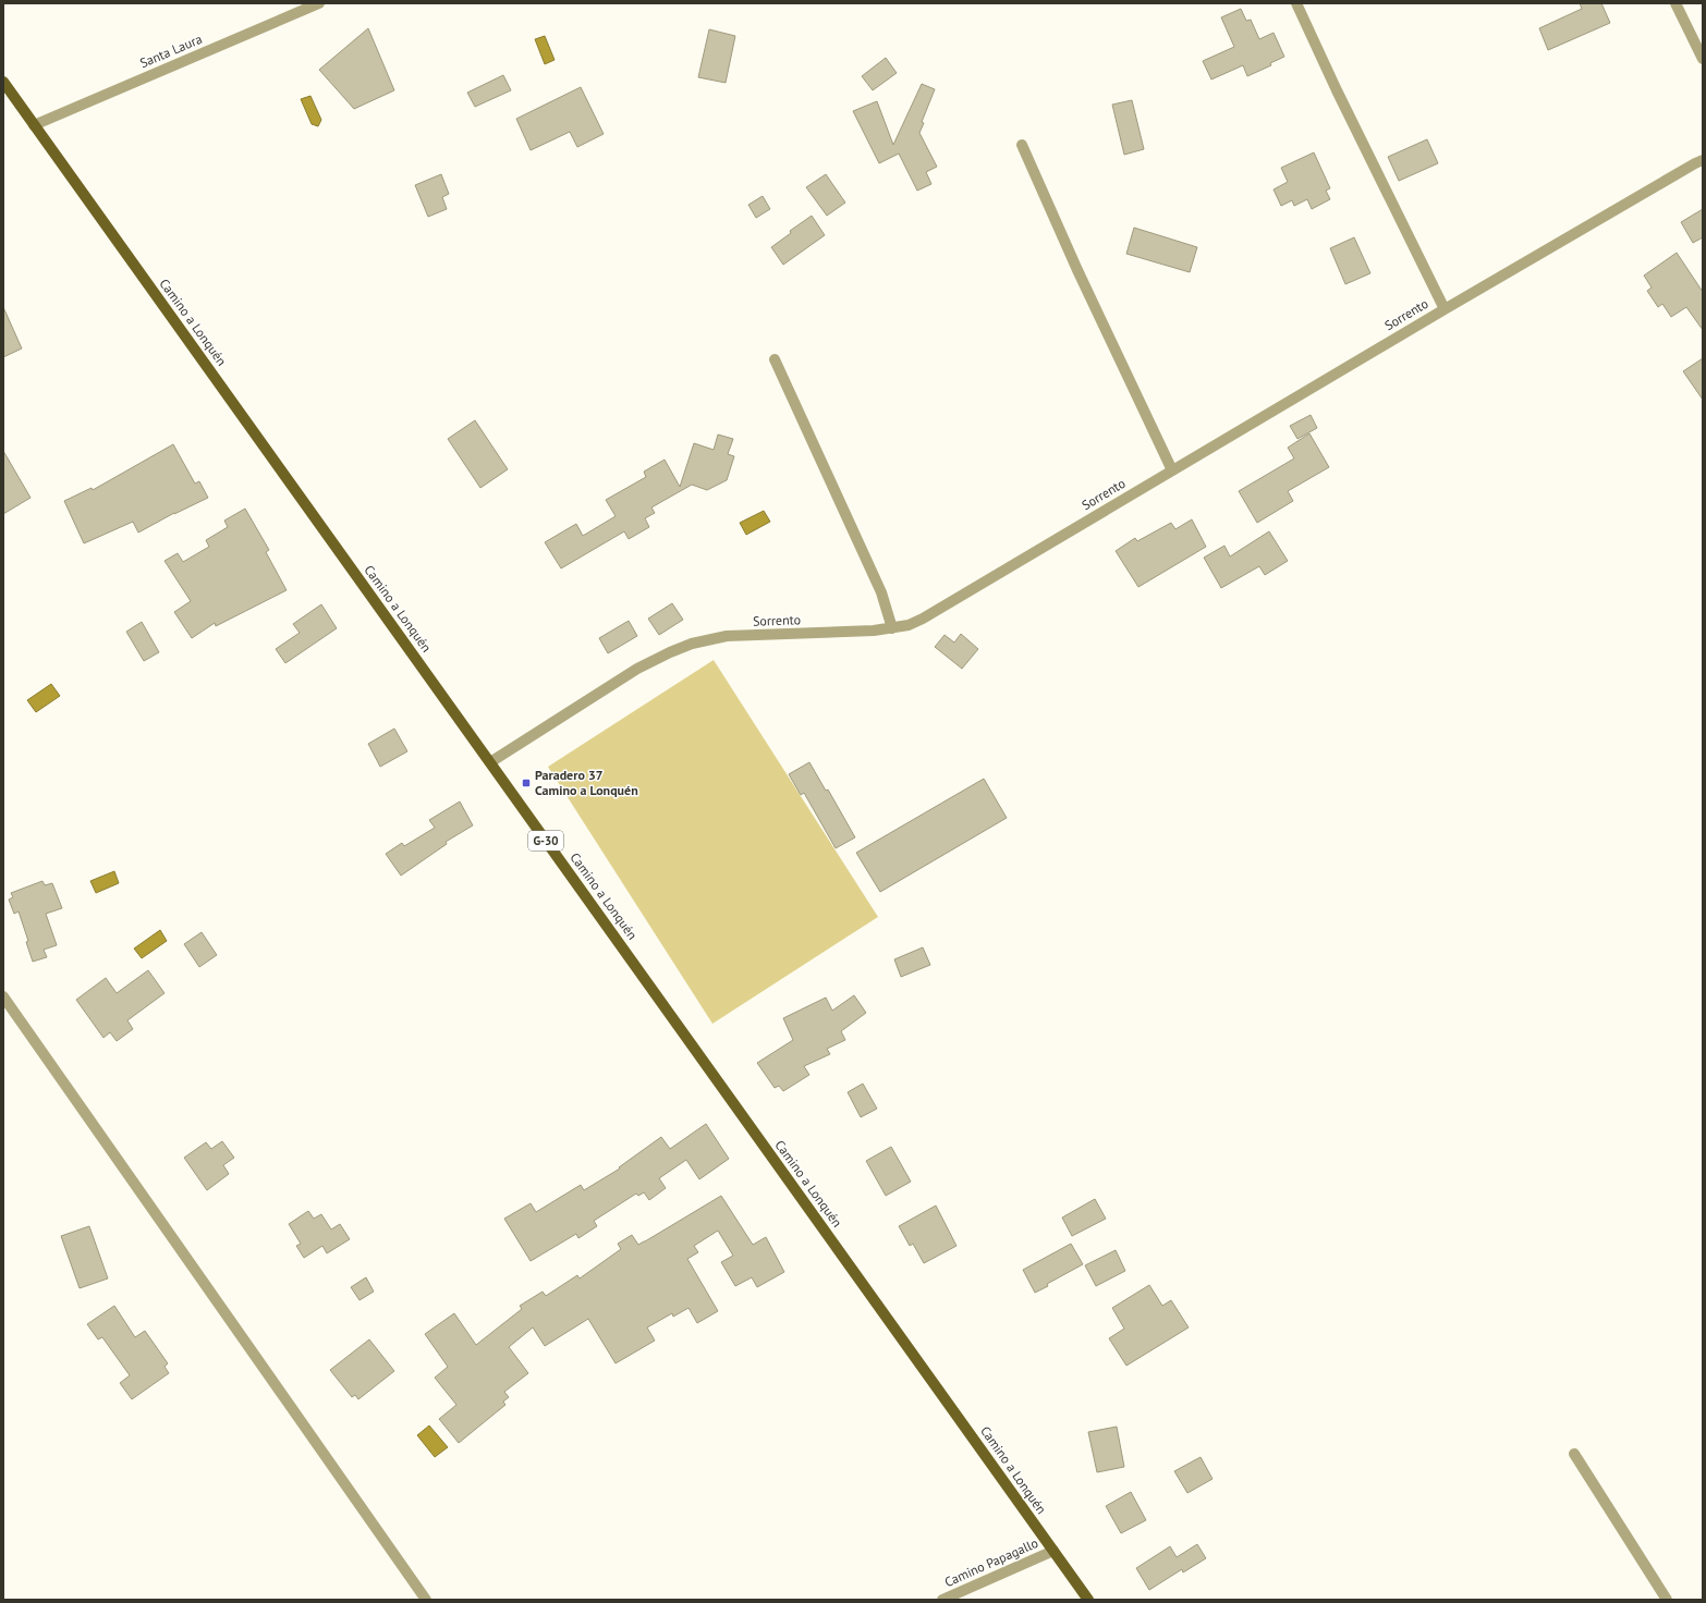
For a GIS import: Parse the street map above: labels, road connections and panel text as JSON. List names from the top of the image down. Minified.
{"streets":{"main road":["Camino a Lonquén","G-30"],"street":["Santa Laura","Sorrento","Camino Papagallo"]},"crossings":[["Santa Laura","Camino a Lonquén"],["Sorrento","Camino a Lonquén"],["Camino a Lonquén","Camino Papagallo"]],"places":{"transit":["Paradero 37 Camino a Lonquén"]}}
